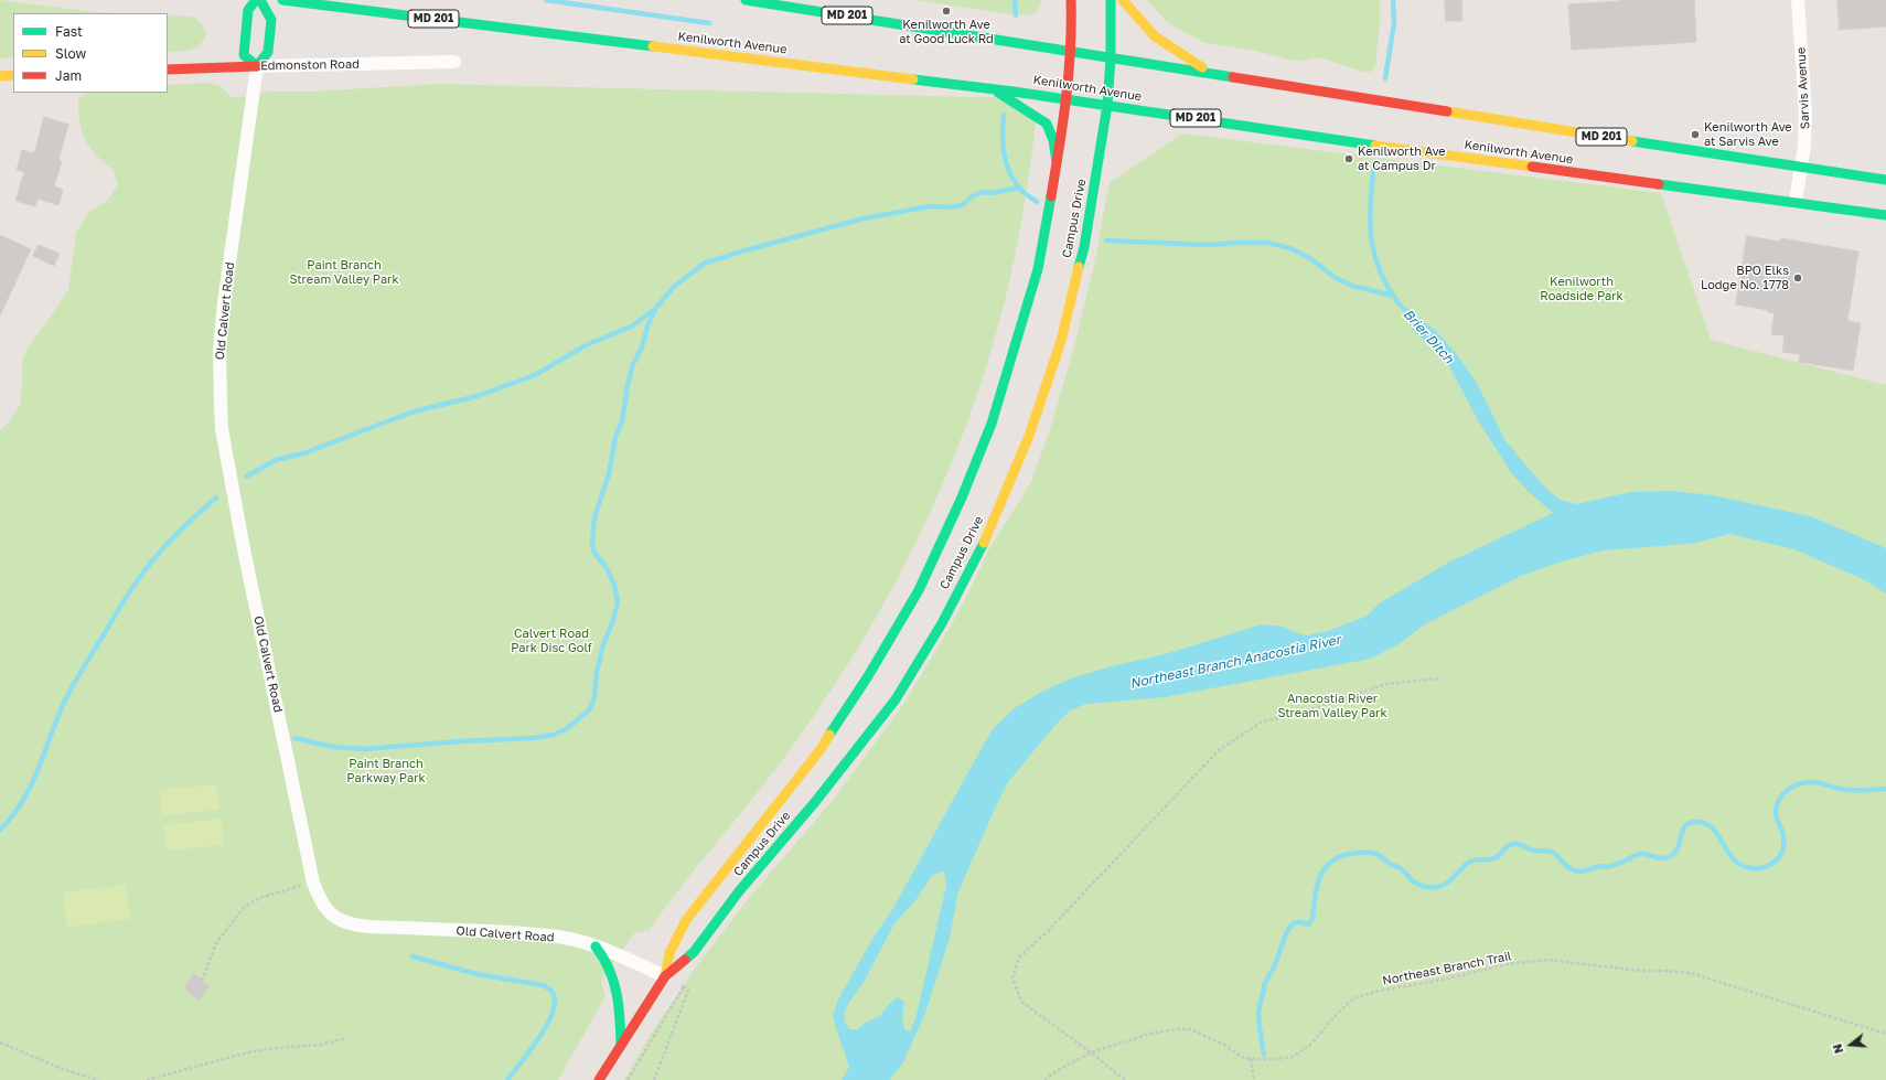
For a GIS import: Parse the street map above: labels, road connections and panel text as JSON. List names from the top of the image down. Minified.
{"streets":{"main road":["MD 201","Kenilworth Avenue","Edmonston Road","Campus Drive","Old Calvert Road"],"street":["Sarvis Avenue"],"path":["Northeast Branch Trail"]},"crossings":[["MD 201","Sarvis Avenue"],["MD 201","Campus Drive"],["Kenilworth Avenue","Sarvis Avenue"],["Kenilworth Avenue","Campus Drive"],["Edmonston Road","Old Calvert Road"],["Campus Drive","Old Calvert Road"]],"water":["Brier Ditch","Northeast Branch Anacostia River"],"parks":["Paint Branch Stream Valley Park","Kenilworth Roadside Park","Calvert Road Park Disc Golf","Anacostia River Stream Valley Park","Paint Branch Parkway Park"],"places":["Kenilworth Ave at Good Luck Rd","Kenilworth Ave at Sarvis Ave","Kenilworth Ave at Campus Dr","BPO Elks Lodge No. 1778"],"legend":["Fast","Slow","Jam"],"north":"left"}
